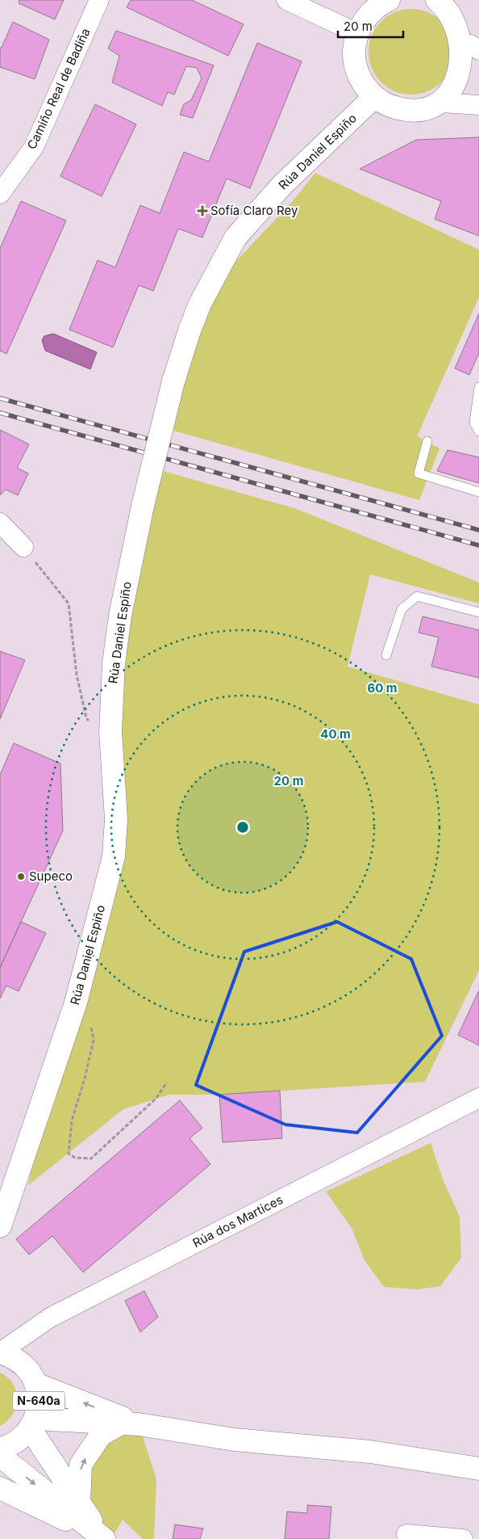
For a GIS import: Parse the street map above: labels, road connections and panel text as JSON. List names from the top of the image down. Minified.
{"streets":{"street":["Camiño Real de Badiña","Rúa Daniel Espiño","Rúa dos Martices","N-640a"]},"crossings":[["Rúa dos Martices","N-640a"]],"places":{"health":["Sofía Claro Rey"],"other":["Supeco"]},"scale_bar":"20 m","rings":["60 m","40 m","20 m"]}
